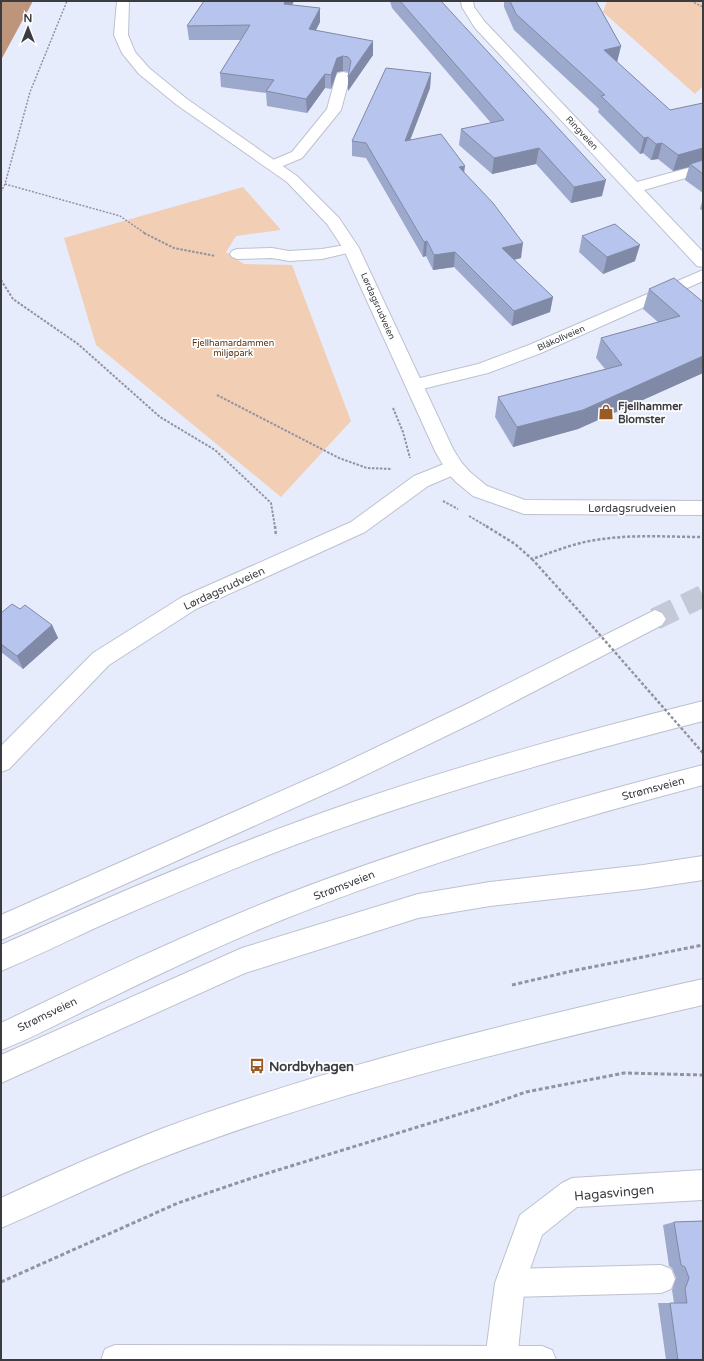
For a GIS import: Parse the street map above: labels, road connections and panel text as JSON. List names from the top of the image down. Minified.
{"streets":{"main road":["Ringveien","Lørdagsrudveien","Blåkollveien","Strømsveien","Hagasvingen"]},"crossings":[["Lørdagsrudveien","Blåkollveien"]],"parks":["Fjellhamardammen miljøpark"],"places":{"shop":["Fjellhammer Blomster"],"bus stop":["Nordbyhagen"]},"north":"top"}
